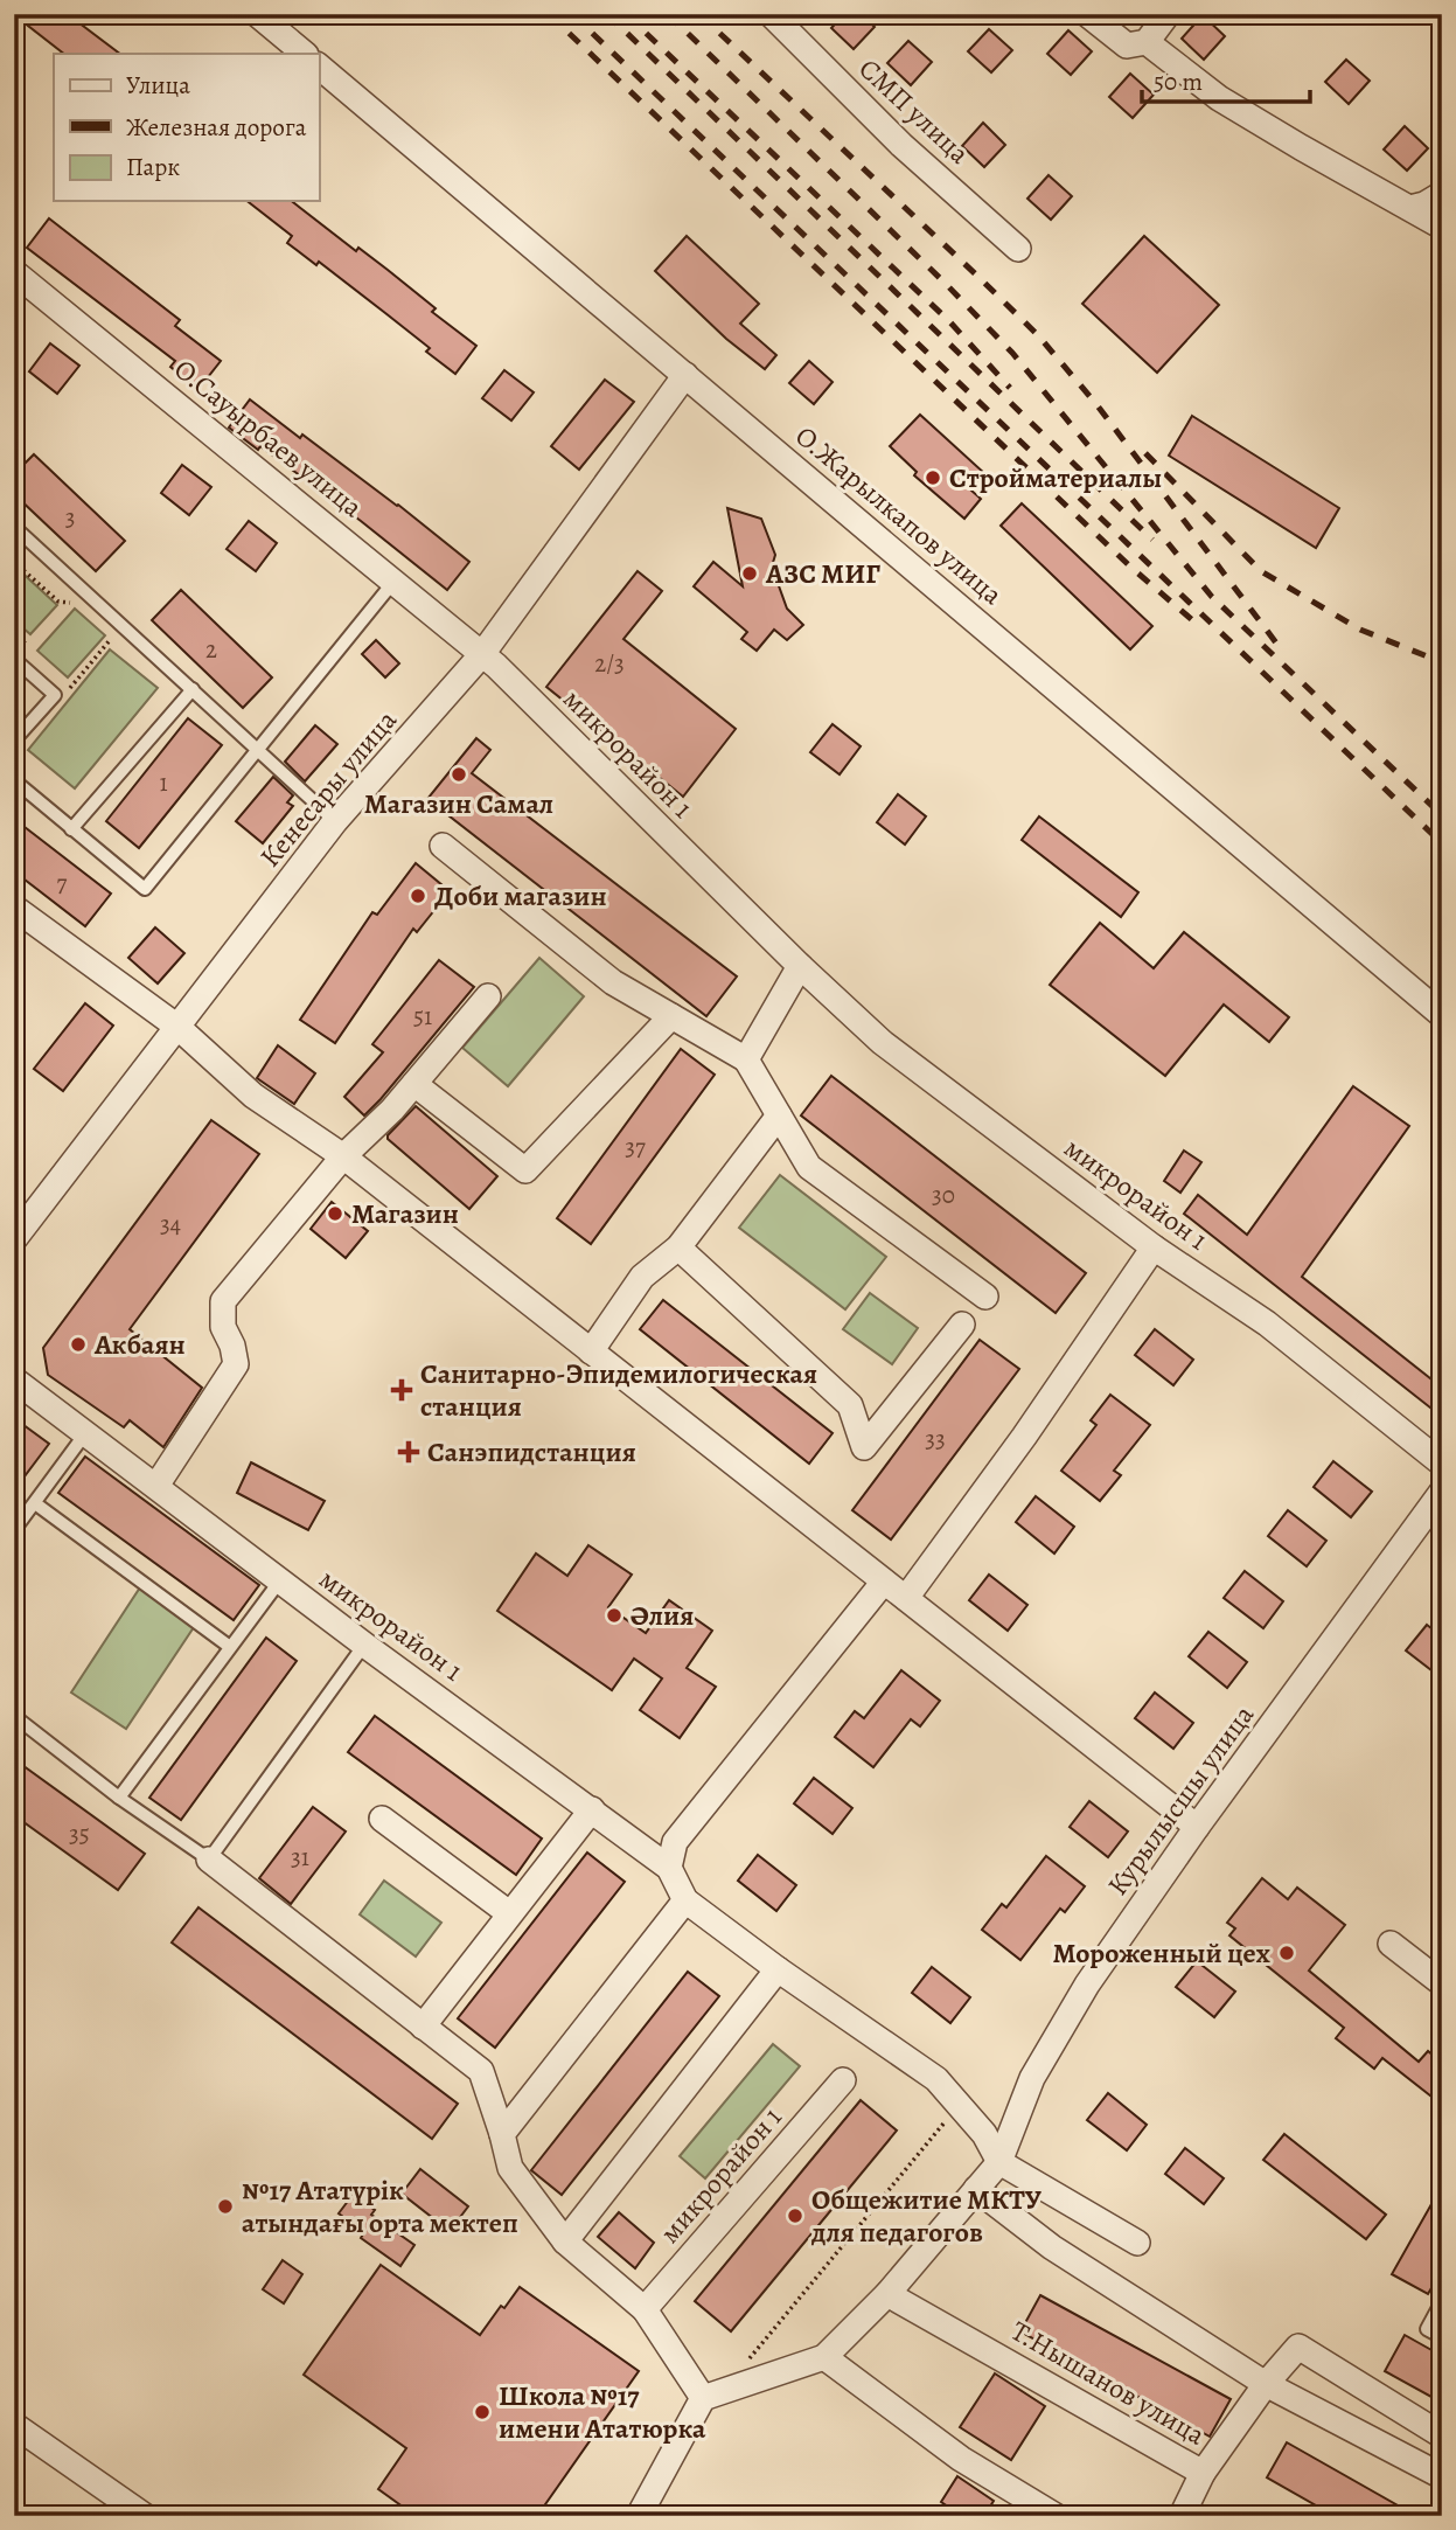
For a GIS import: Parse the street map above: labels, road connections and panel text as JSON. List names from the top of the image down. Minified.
{"streets":{"street":["СМП улица","О.Сауырбаев улица","О.Жарылкапов улица","микрорайон 1","Кенесары улица","Курылысшы улица","Т.Нышанов улица"]},"crossings":[["О.Сауырбаев улица","микрорайон 1"],["О.Сауырбаев улица","Кенесары улица"],["О.Жарылкапов улица","Кенесары улица"],["микрорайон 1","Кенесары улица"],["Курылысшы улица","Т.Нышанов улица"]],"places":{"other":["Стройматериалы","АЗС МИГ","Магазин Самал","Доби магазин","Магазин","Акбаян","Әлия","Мороженный цех","№17 Ататүрік атындағы орта мектеп","Общежитие МКТУ для педагогов","Школа №17 имени Ататюрка"],"health":["Санитарно-Эпидемилогическая станция","Санэпидстанция"]},"house_numbers":["3","2","2/3","1","7","51","37","30","34","33","35","31"],"legend":["Улица","Железная дорога","Парк"],"scale_bar":"50 m"}
